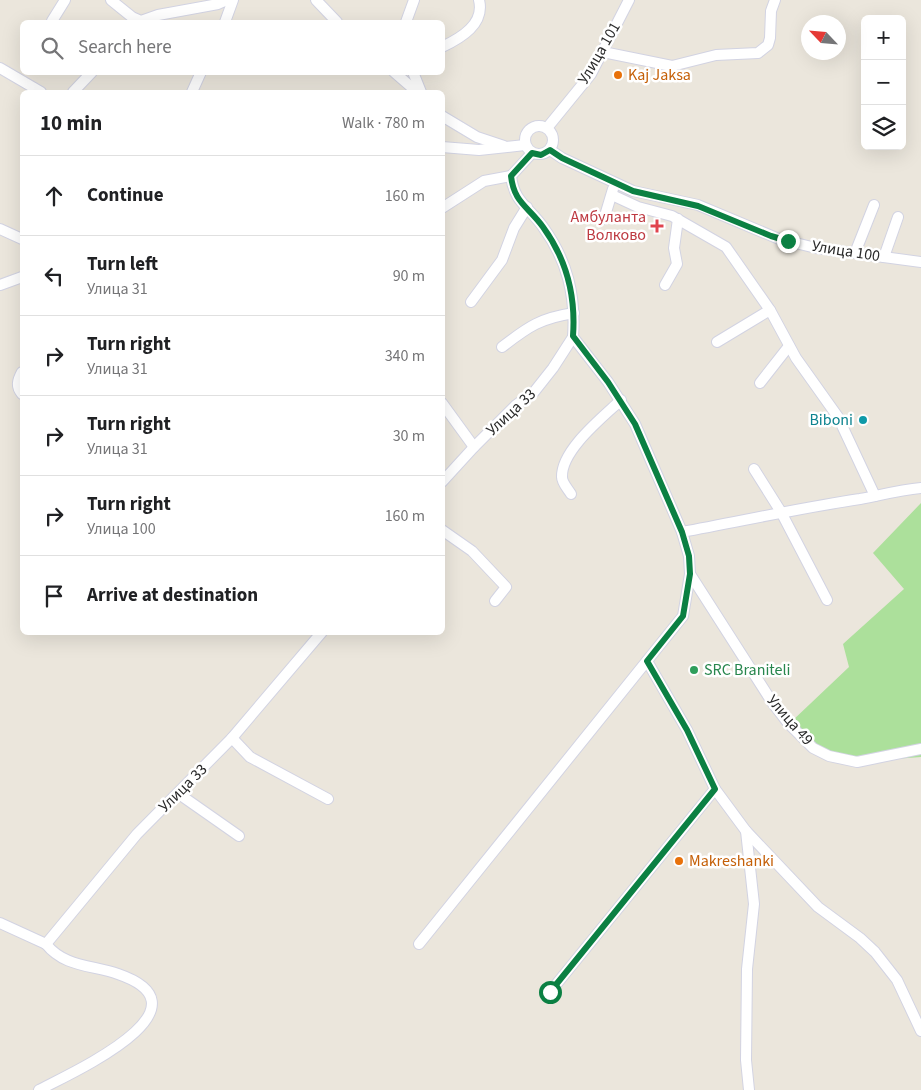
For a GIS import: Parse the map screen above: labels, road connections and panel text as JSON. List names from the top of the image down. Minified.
{"streets":{"street":["Улица 101","Улица 100","Улица 33","Улица 49"]},"crossings":[["Улица 101","Улица 100"]],"places":{"other":["Kaj Jaksa","Biboni","SRC Braniteli","Makreshanki"],"health":["Амбуланта Волково"]},"north":"top left","page":{"map_buttons":["+","−"],"search":"Search here","heading":["10 min","Walk · 780 m"],"list":[["Continue","160 m"],["Turn left","Улица 31","90 m"],["Turn right","Улица 31","340 m"],["Turn right","Улица 31","30 m"],["Turn right","Улица 100","160 m"],"Arrive at destination"]}}
